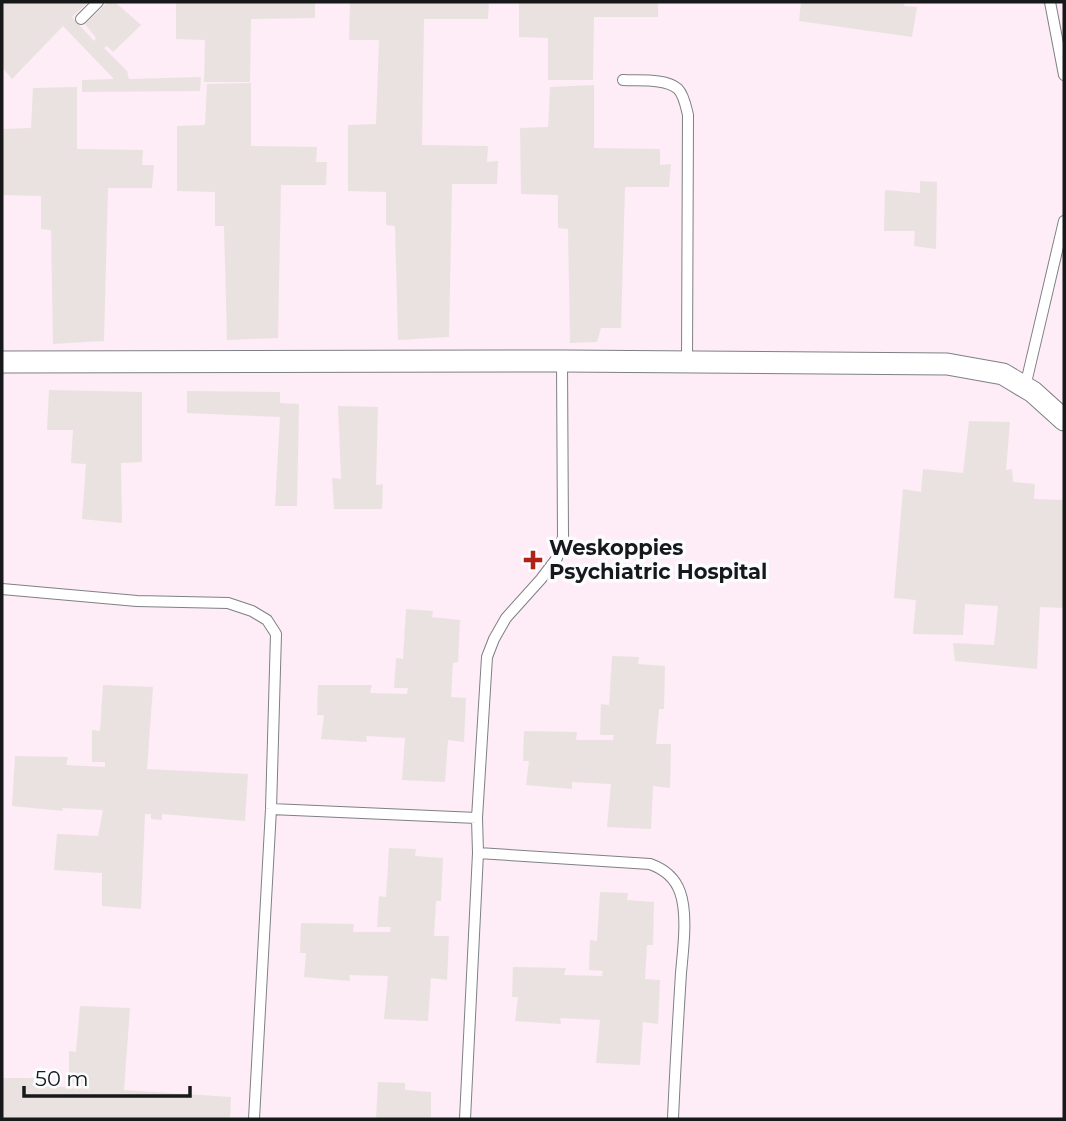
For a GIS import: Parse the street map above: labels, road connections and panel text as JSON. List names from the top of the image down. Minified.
{"places":{"health":["Weskoppies Psychiatric Hospital"]},"scale_bar":"50 m"}
